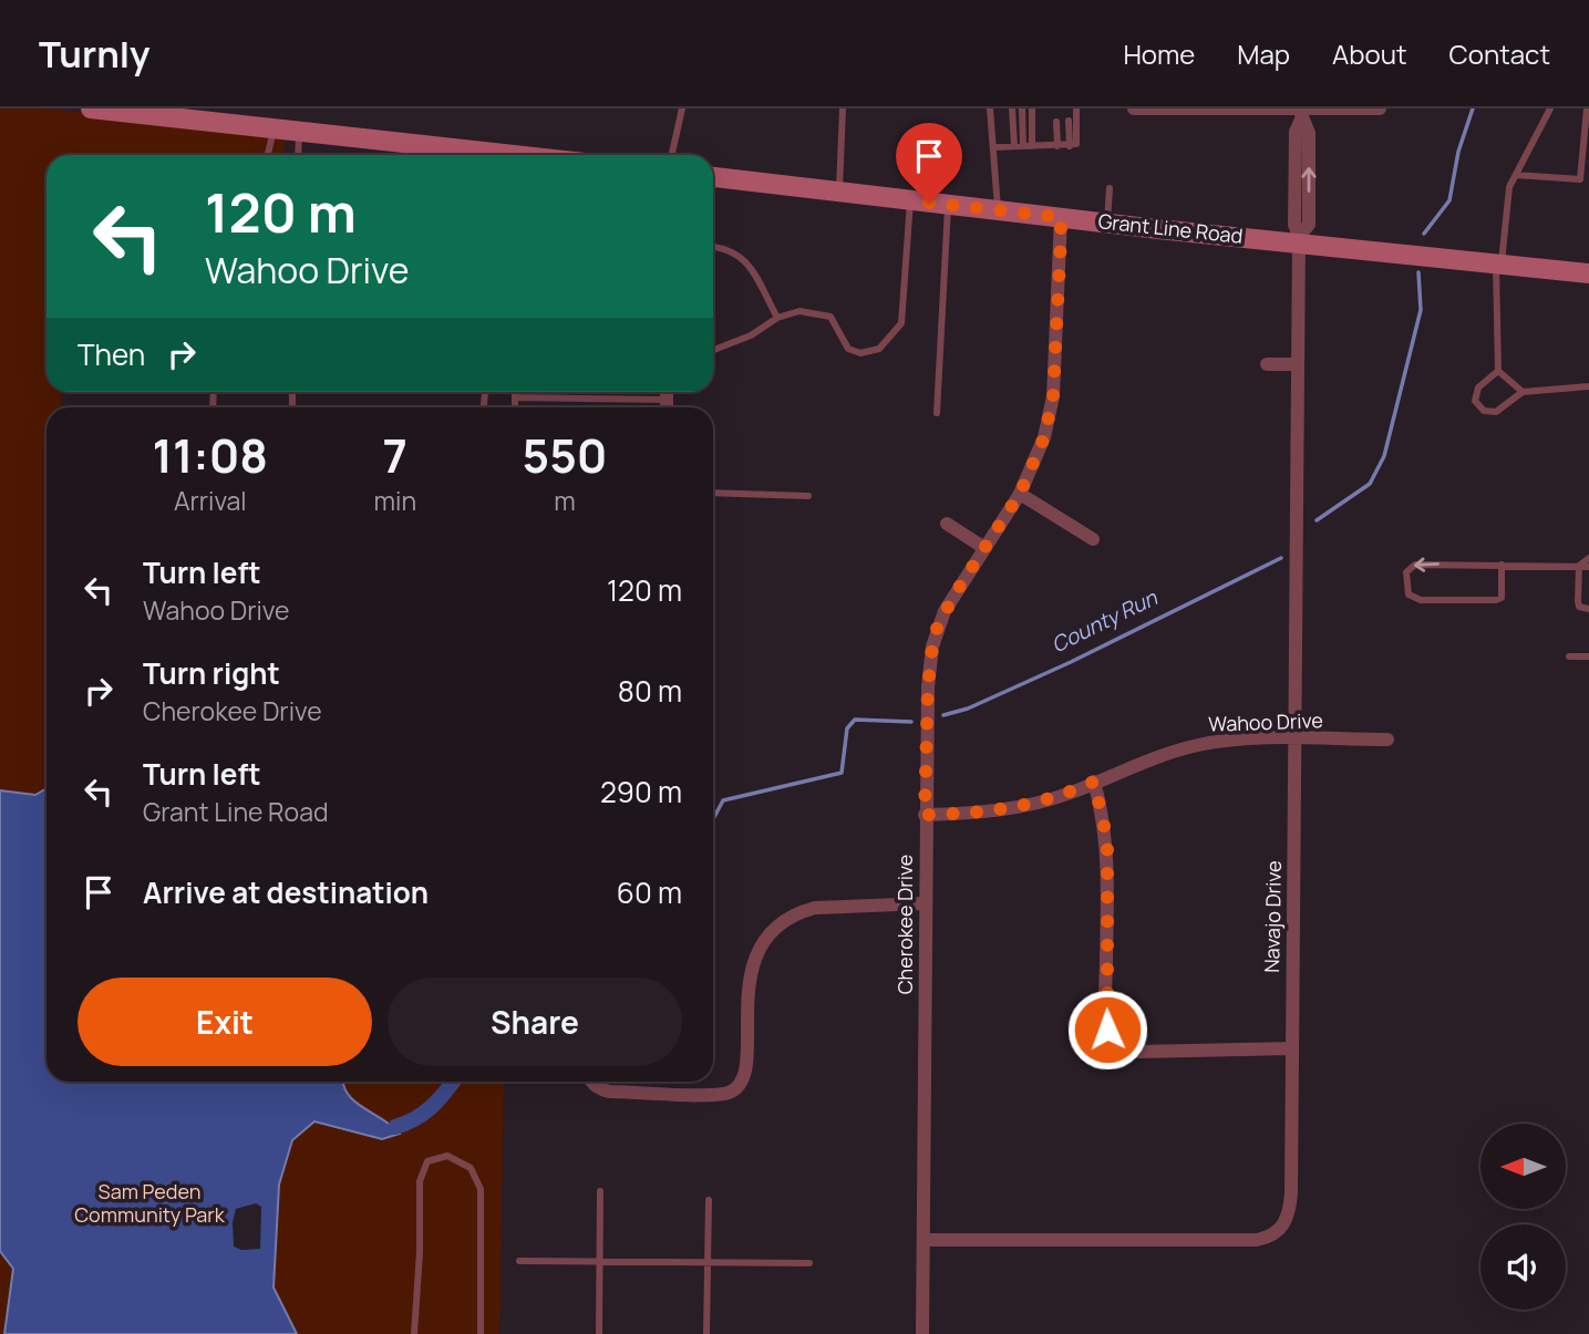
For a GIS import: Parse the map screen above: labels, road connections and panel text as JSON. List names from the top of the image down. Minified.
{"streets":{"main road":["Grant Line Road"],"street":["Wahoo Drive","Navajo Drive","Cherokee Drive"]},"crossings":[["Grant Line Road","Navajo Drive"],["Grant Line Road","Cherokee Drive"],["Wahoo Drive","Navajo Drive"],["Wahoo Drive","Cherokee Drive"],["Navajo Drive","Cherokee Drive"]],"water":["County Run"],"parks":["Sam Peden Community Park"],"north":"left","page":{"header":"Turnly","nav":["Home","Map","About","Contact"],"turn":["120 m","Wahoo Drive"],"then":"Then","eta":["11:08","Arrival","7","min","550","m"],"list":[{"name":"Turn left","note":"Wahoo Drive","value":"120 m"},{"name":"Turn right","note":"Cherokee Drive","value":"80 m"},{"name":"Turn left","note":"Grant Line Road","value":"290 m"},{"name":"Arrive at destination","value":"60 m"}],"buttons":["Exit","Share"]}}
